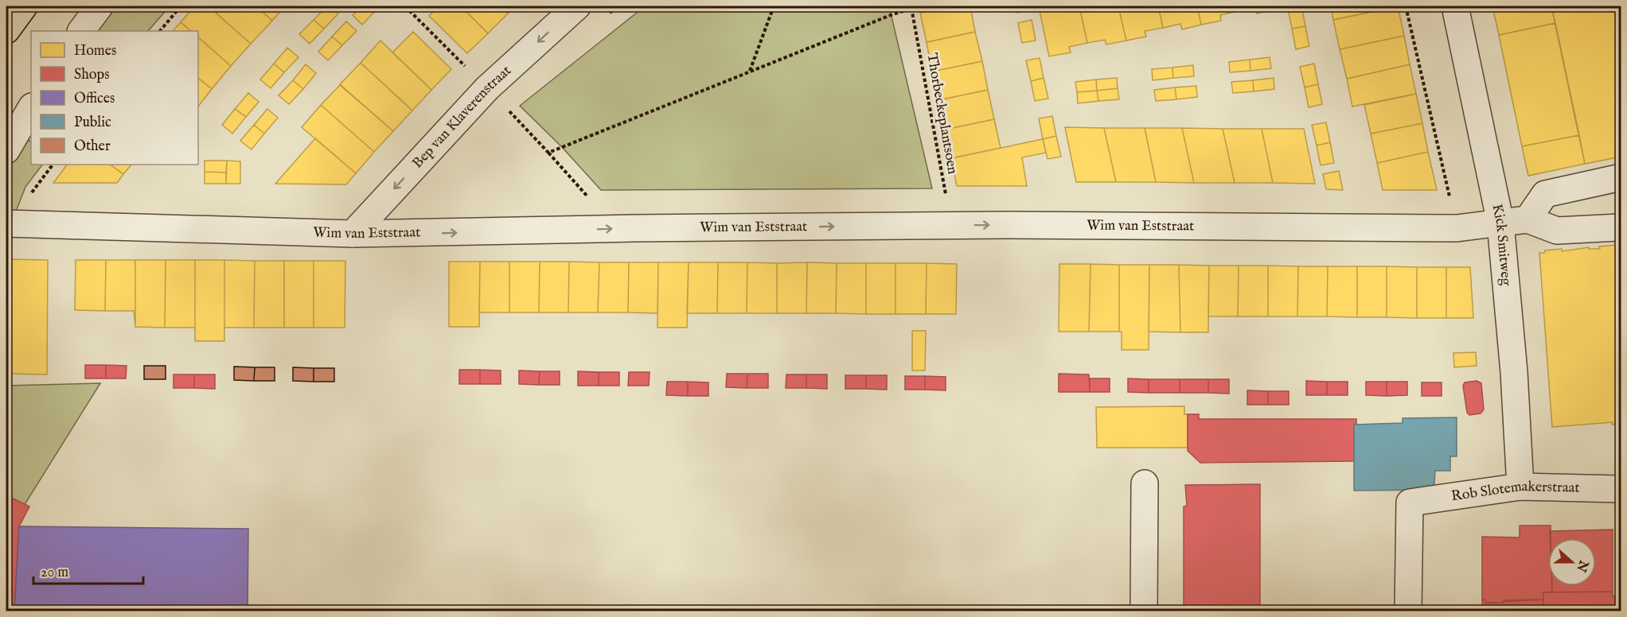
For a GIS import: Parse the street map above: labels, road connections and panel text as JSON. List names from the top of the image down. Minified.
{"streets":{"street":["Bep van Klaverenstraat","Wim van Eststraat","Kick Smitweg","Rob Slotemakerstraat"],"path":["Thorbeckeplantsoen"]},"crossings":[["Thorbeckeplantsoen","Wim van Eststraat"],["Bep van Klaverenstraat","Wim van Eststraat"],["Wim van Eststraat","Kick Smitweg"],["Kick Smitweg","Rob Slotemakerstraat"]],"one_way":["Bep van Klaverenstraat","Wim van Eststraat"],"legend":["Homes","Shops","Offices","Public","Other"],"scale_bar":"20 m","north":"right"}
